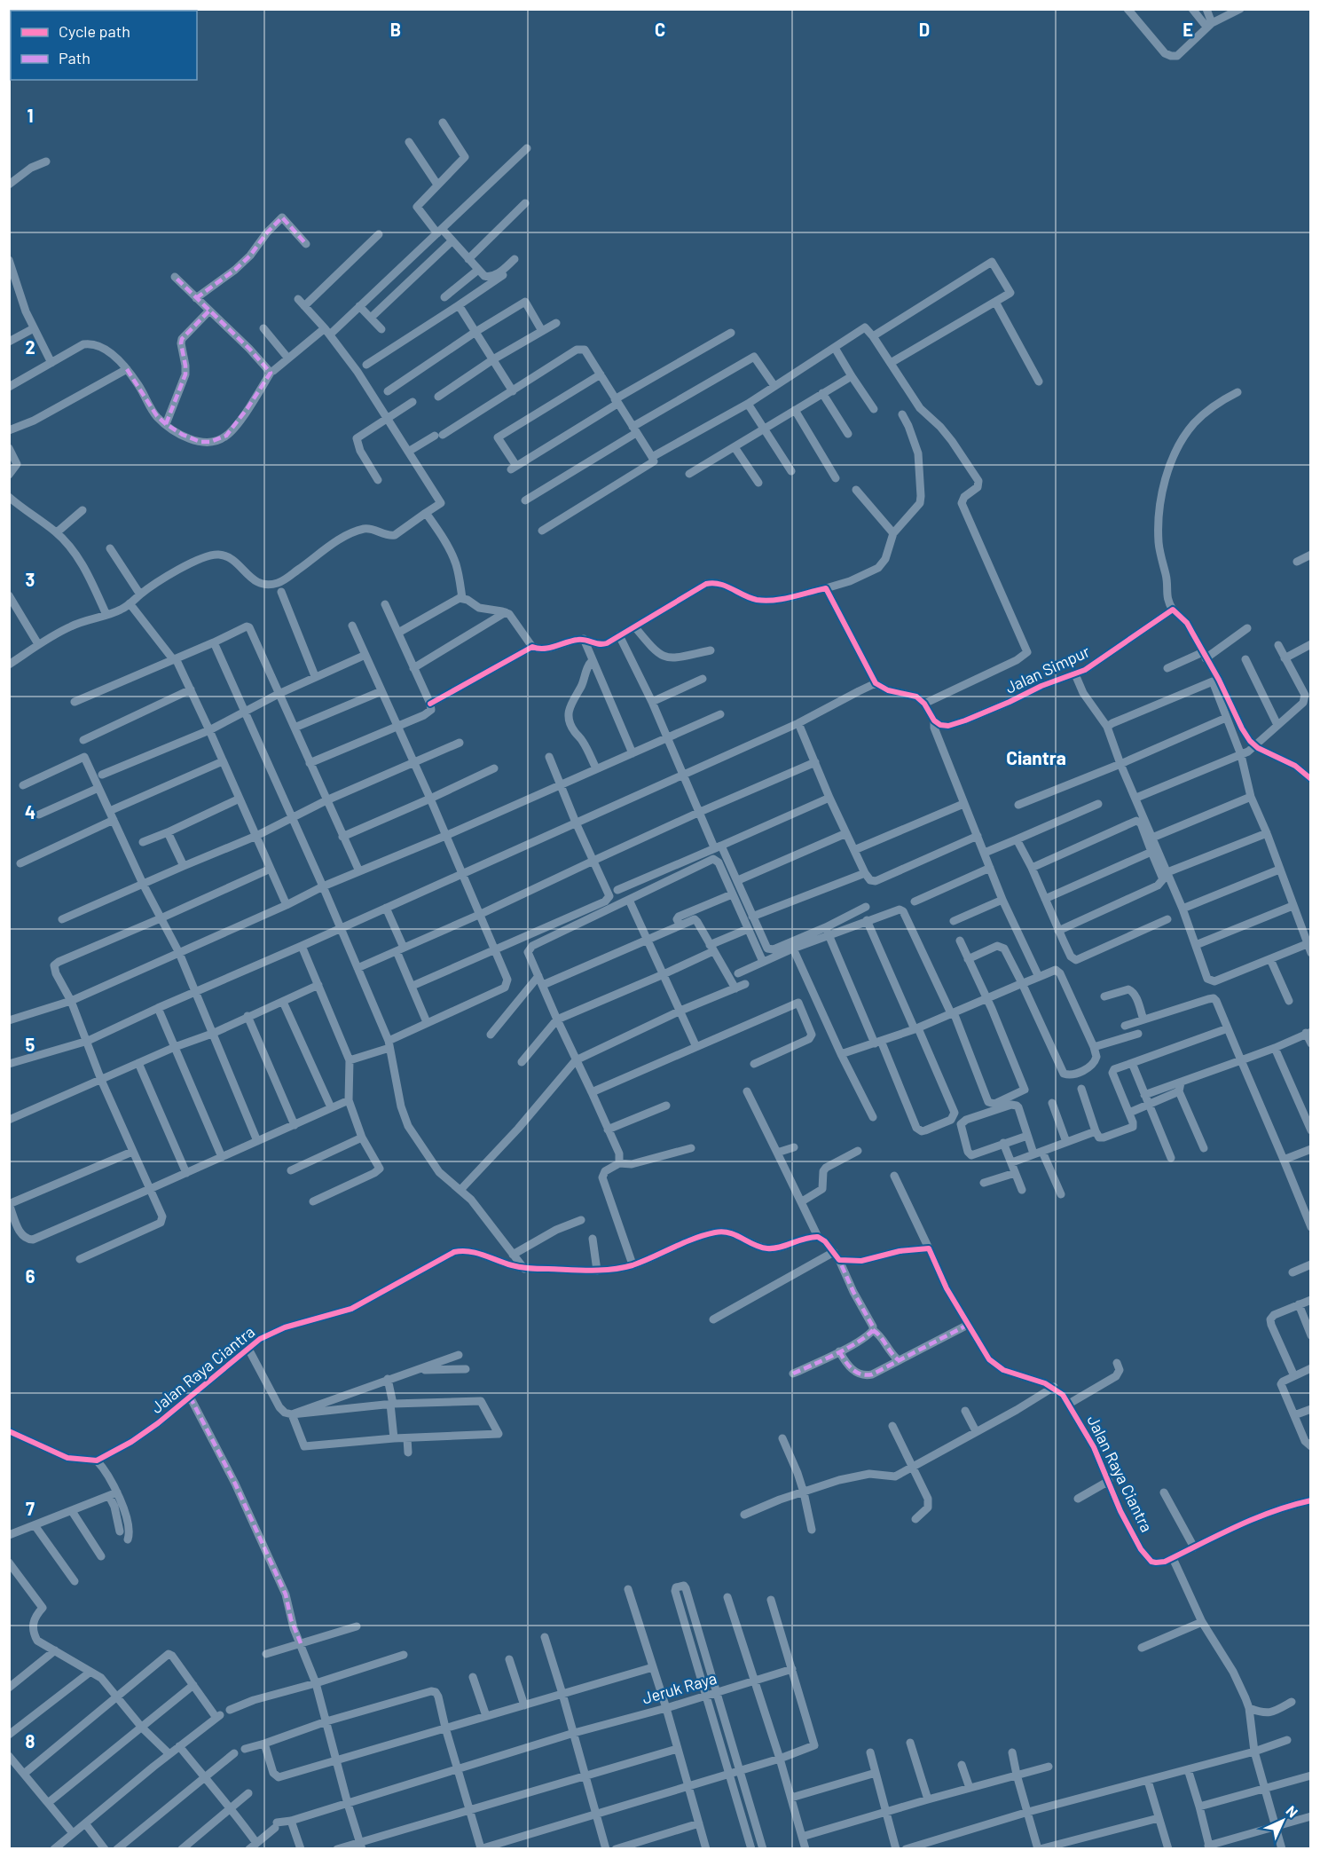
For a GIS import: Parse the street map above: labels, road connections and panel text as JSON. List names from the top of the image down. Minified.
{"streets":{"street":["Jalan Simpur","Jalan Raya Ciantra","Jeruk Raya"]},"districts":["Ciantra"],"legend":["Cycle path","Path"],"north":"top right","grid":{"columns":["B","C","D","E"],"rows":["1","2","3","4","5","6","7","8"]}}
